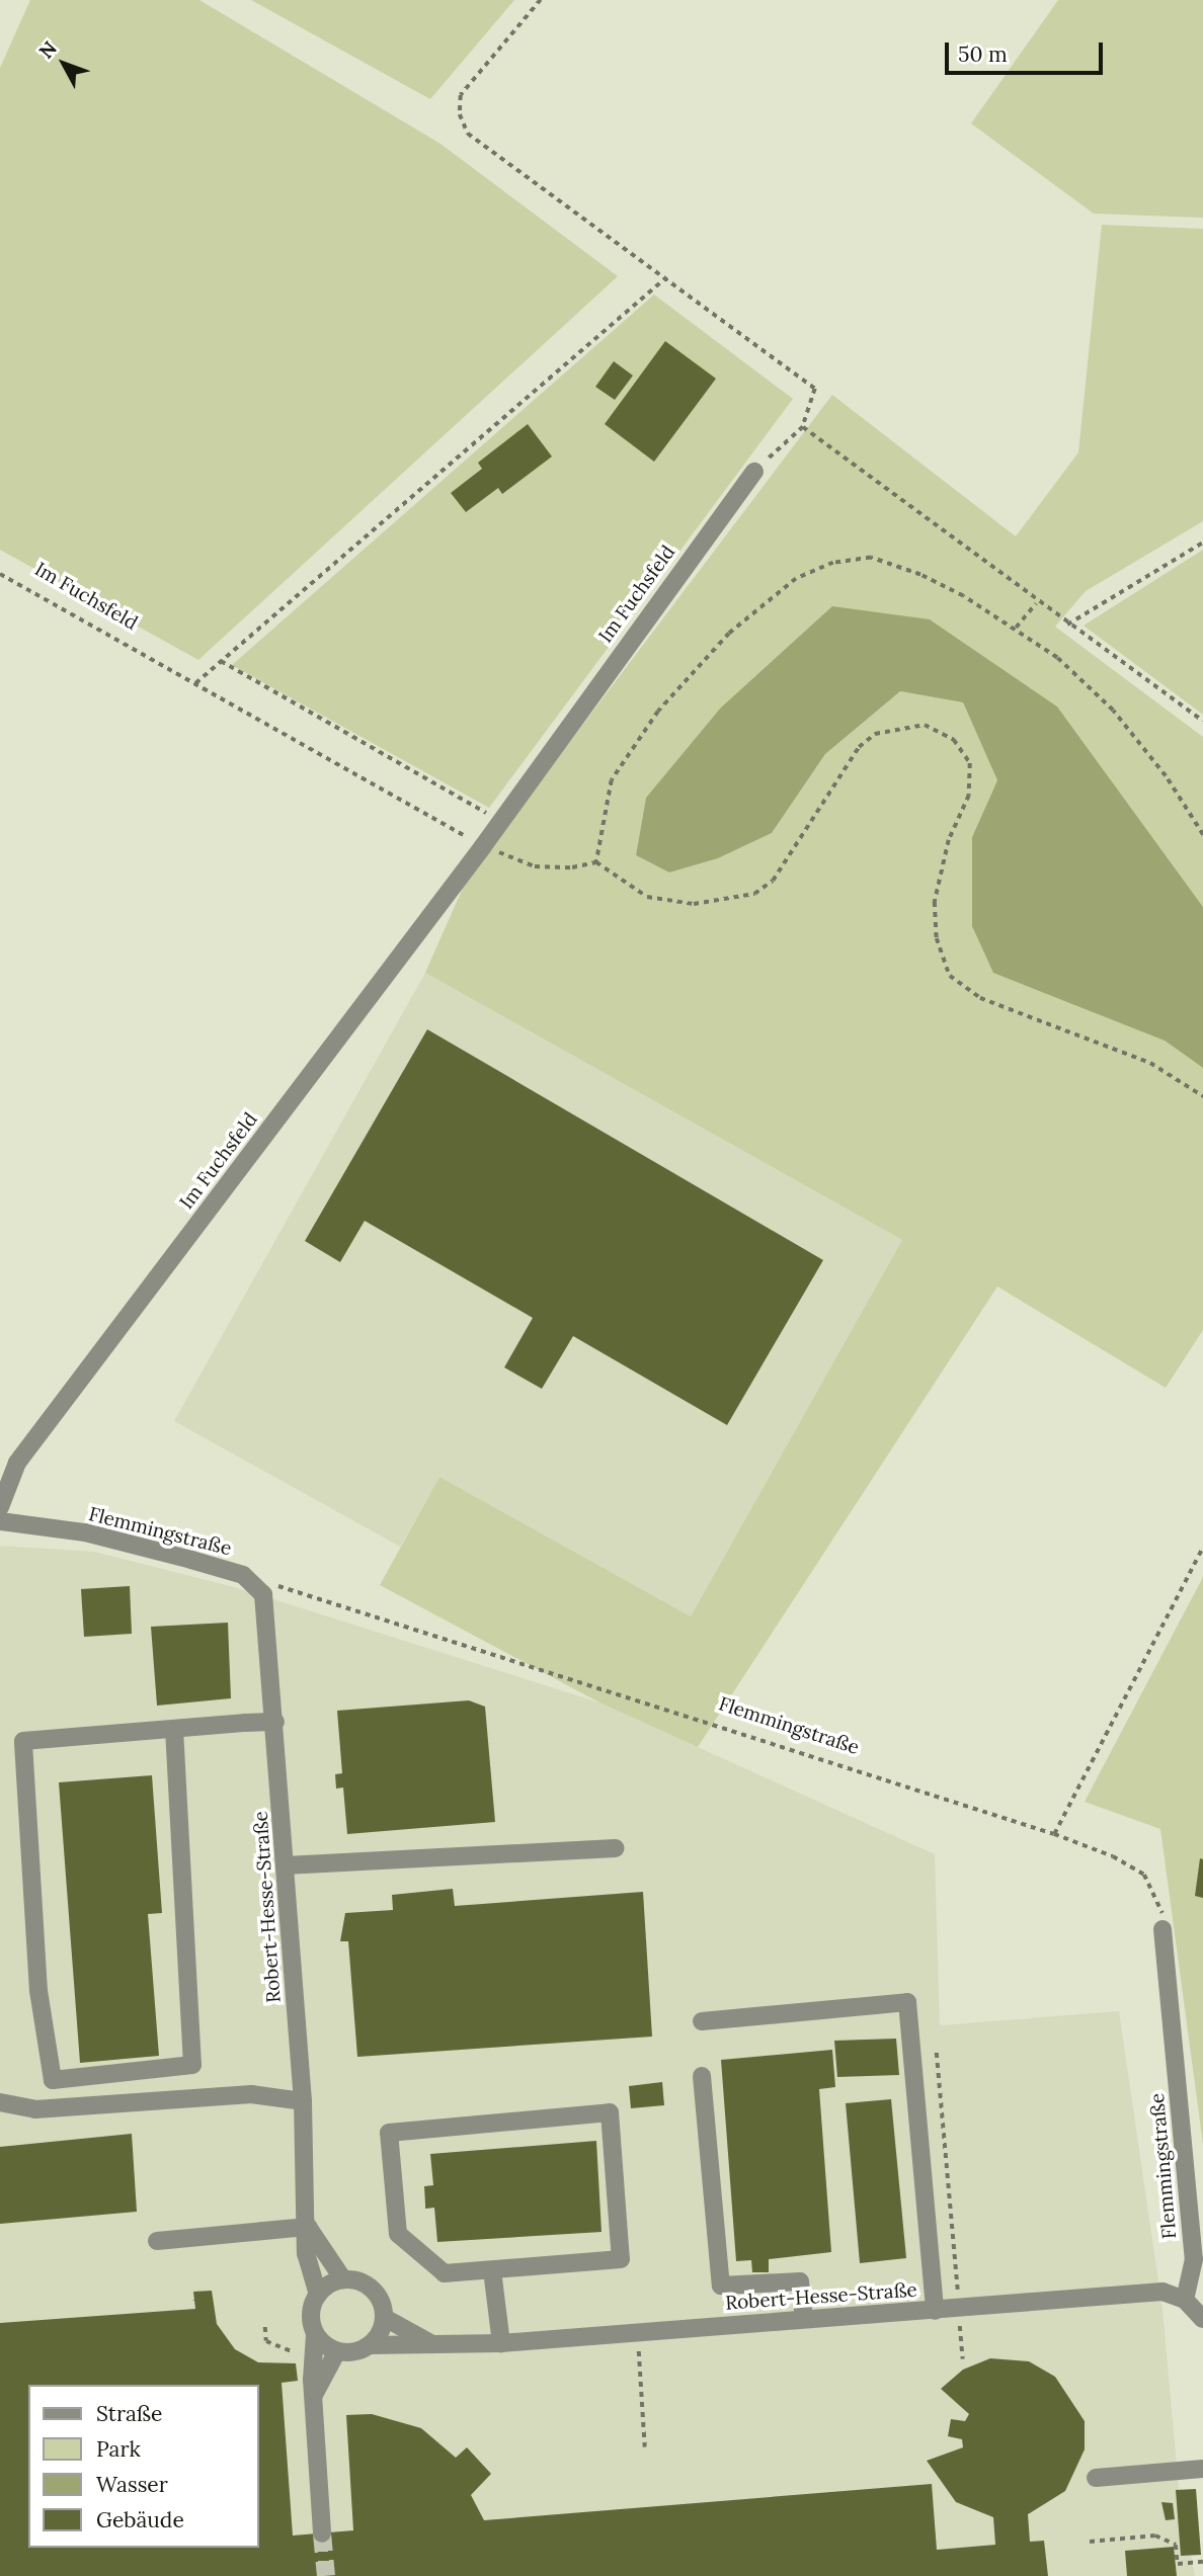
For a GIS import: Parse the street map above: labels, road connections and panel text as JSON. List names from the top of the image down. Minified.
{"streets":{"street":["Im Fuchsfeld","Flemmingstraße","Robert-Hesse-Straße"]},"crossings":[["Flemmingstraße","Robert-Hesse-Straße"]],"legend":["Straße","Park","Wasser","Gebäude"],"scale_bar":"50 m","north":"top left"}
